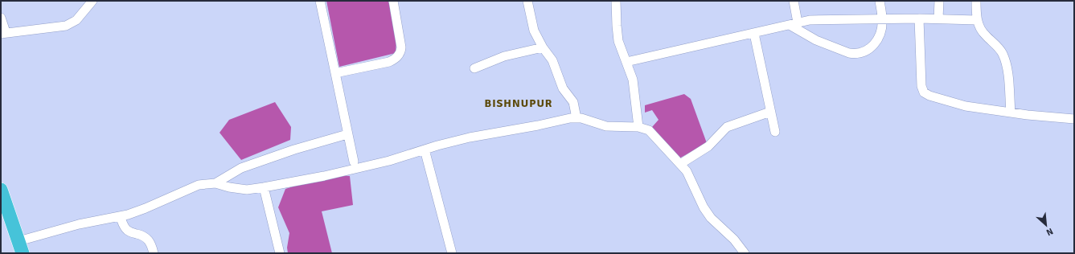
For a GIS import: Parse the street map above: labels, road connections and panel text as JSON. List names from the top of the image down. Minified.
{"districts":["BISHNUPUR"],"north":"bottom right"}
